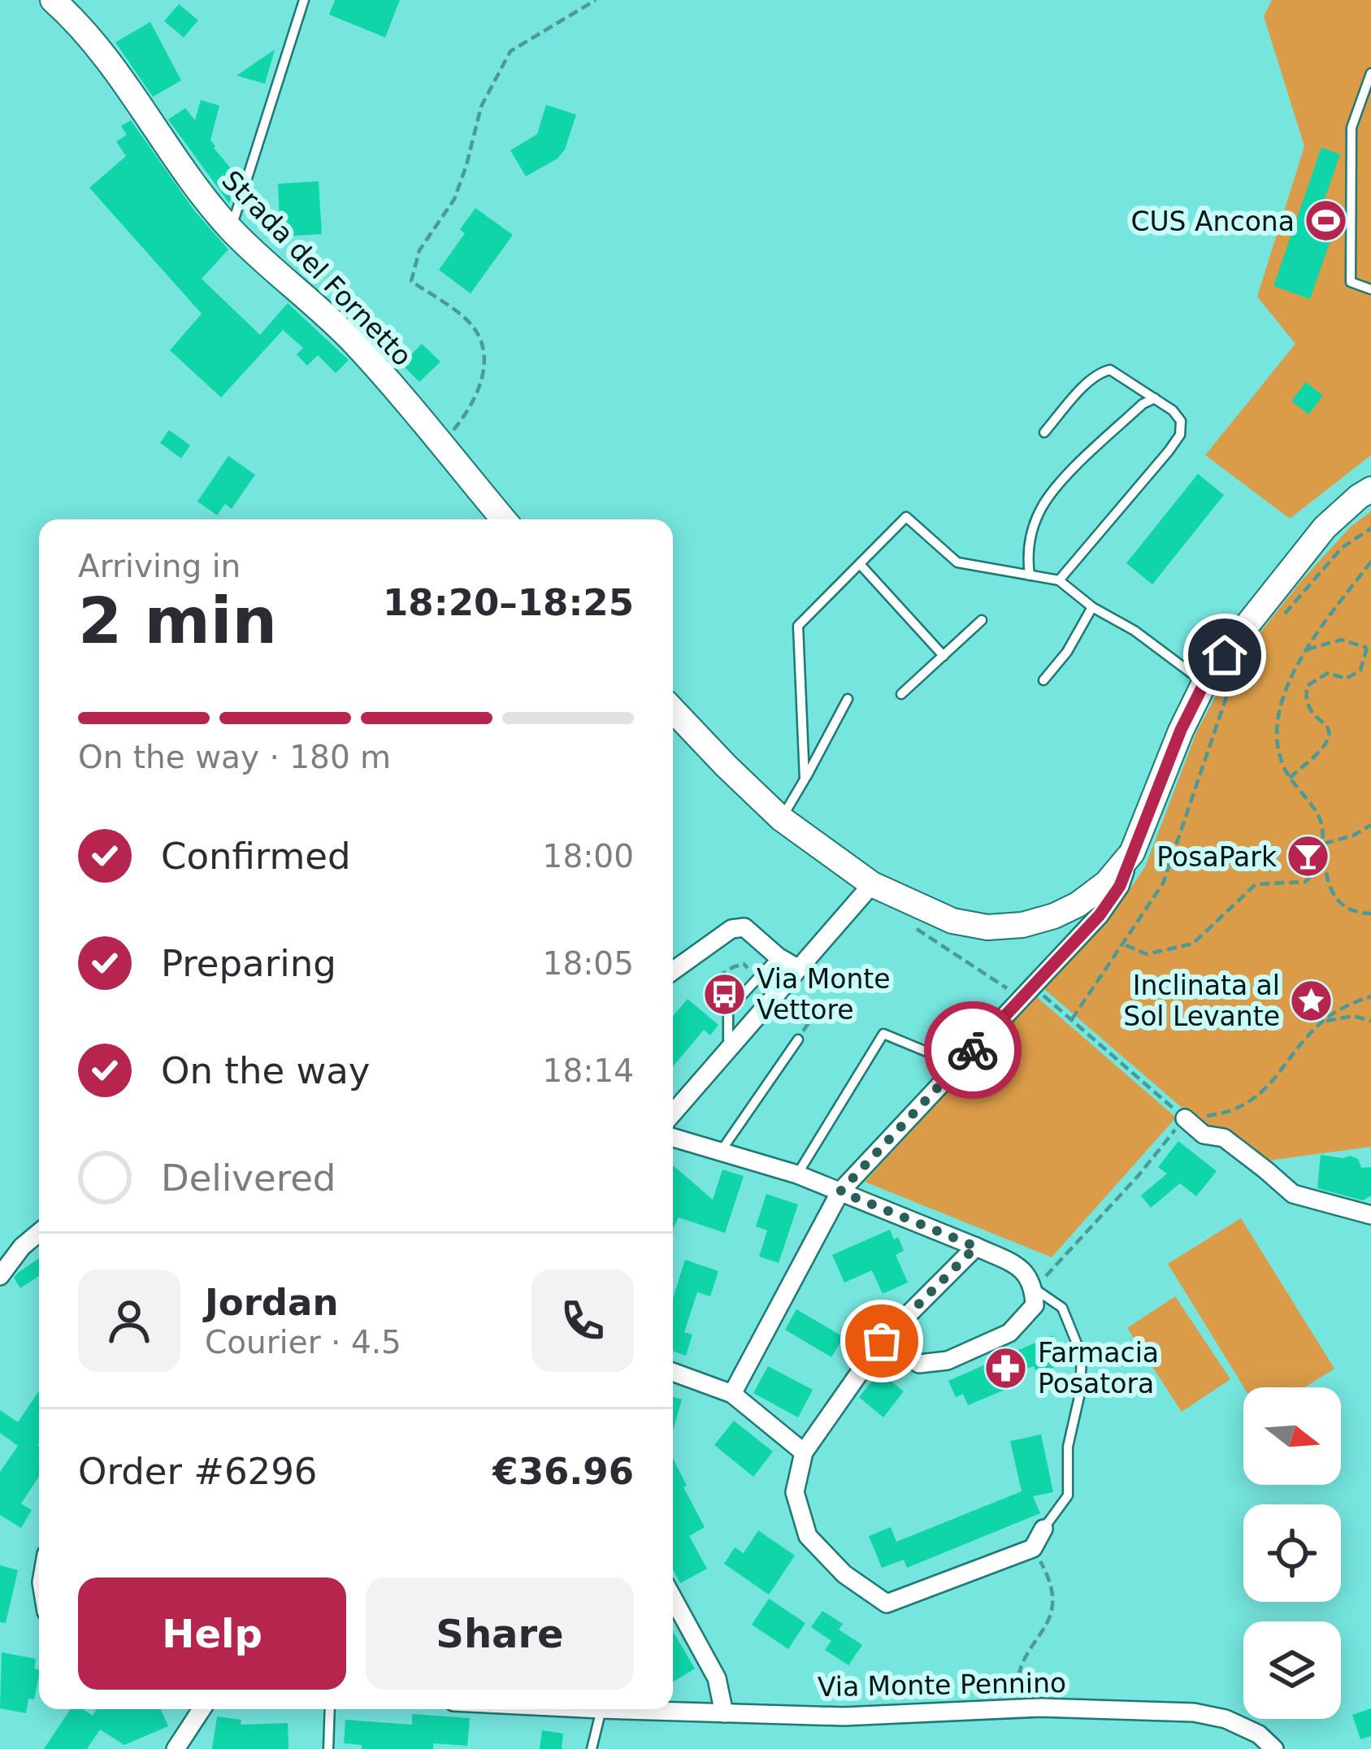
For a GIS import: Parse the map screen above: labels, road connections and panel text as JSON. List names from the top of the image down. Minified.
{"streets":{"street":["Strada del Fornetto","Via Monte Pennino"]},"places":{"sports":["CUS Ancona"],"bar":["PosaPark"],"bus stop":["Via Monte Vettore"],"place":["Inclinata al Sol Levante"],"pharmacy":["Farmacia Posatora"]},"north":"right","page":{"heading":["2 min","Arriving in","18:20–18:25"],"panel":["Jordan","Courier · 4.5","Order #6296","€36.96"],"bar":"On the way · 180 m","list":[["Confirmed","18:00"],["Preparing","18:05"],["On the way","18:14"],"Delivered"],"buttons":["Help","Share"]}}
